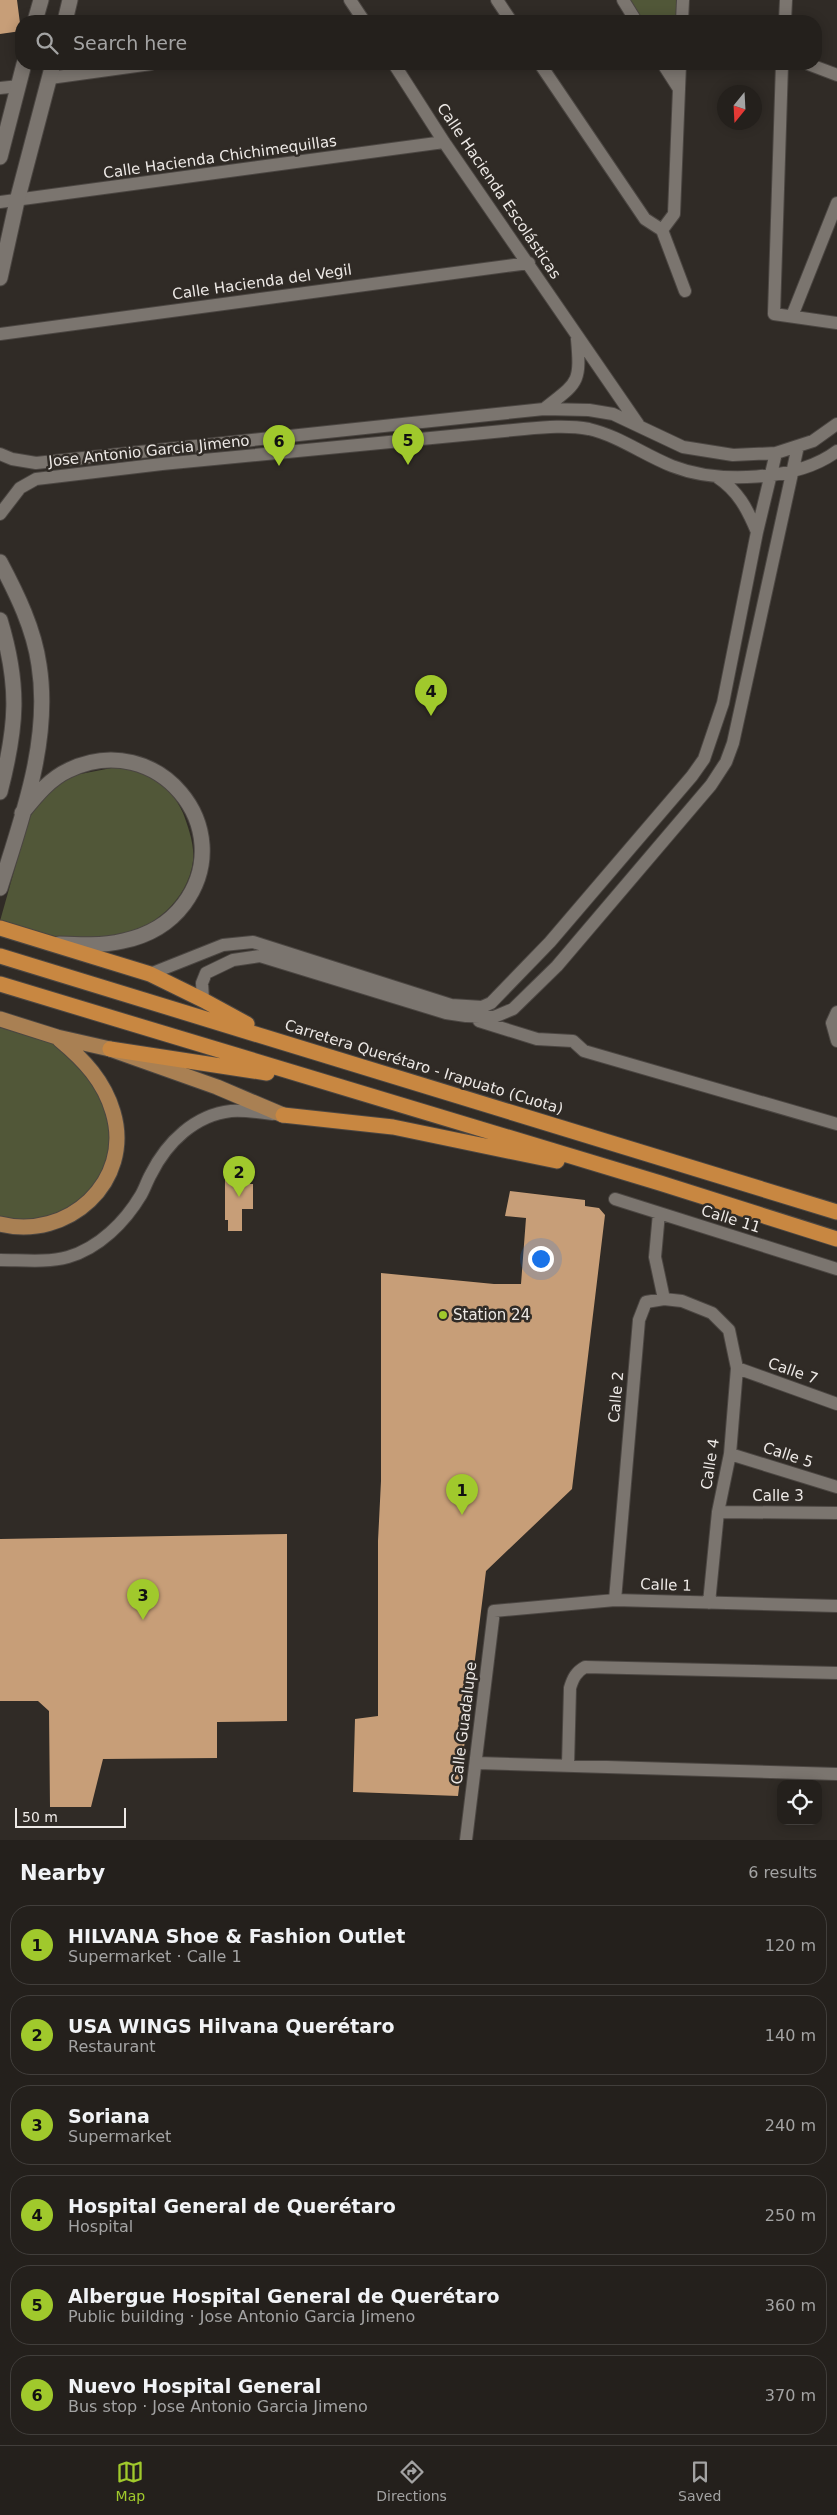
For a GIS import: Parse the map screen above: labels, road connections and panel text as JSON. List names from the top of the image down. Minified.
{"streets":{"highway":["Carretera Querétaro - Irapuato (Cuota)"],"street":["Calle Hacienda Chichimequillas","Calle Hacienda Escolásticas","Calle Hacienda del Vegil","Jose Antonio Garcia Jimeno","Calle 11","Calle 7","Calle 2","Calle 5","Calle 4","Calle 3","Calle 1","Calle Guadalupe"]},"crossings":[["Calle Hacienda Chichimequillas","Calle Hacienda Escolásticas"],["Calle Hacienda Escolásticas","Calle Hacienda del Vegil"],["Calle Hacienda Escolásticas","Jose Antonio Garcia Jimeno"],["Calle 7","Calle 4"],["Calle 2","Calle 4"],["Calle 2","Calle 1"],["Calle 5","Calle 4"],["Calle 4","Calle 3"],["Calle 4","Calle 1"],["Calle 1","Calle Guadalupe"]],"places":["Station 24"],"scale_bar":"50 m","north":"bottom","page":{"search":"Search here","pins":["5","6","4","2","1","3"],"scale":"50 m","heading":["Nearby","6 results"],"list":[{"mark":"1","name":"HILVANA Shoe & Fashion Outlet","note":"Supermarket · Calle 1","value":"120 m"},{"mark":"2","name":"USA WINGS Hilvana Querétaro","note":"Restaurant","value":"140 m"},{"mark":"3","name":"Soriana","note":"Supermarket","value":"240 m"},{"mark":"4","name":"Hospital General de Querétaro","note":"Hospital","value":"250 m"},{"mark":"5","name":"Albergue Hospital General de Querétaro","note":"Public building · Jose Antonio Garcia Jimeno","value":"360 m"},{"mark":"6","name":"Nuevo Hospital General","note":"Bus stop · Jose Antonio Garcia Jimeno","value":"370 m"}],"nav":["Map","Directions","Saved"]}}
